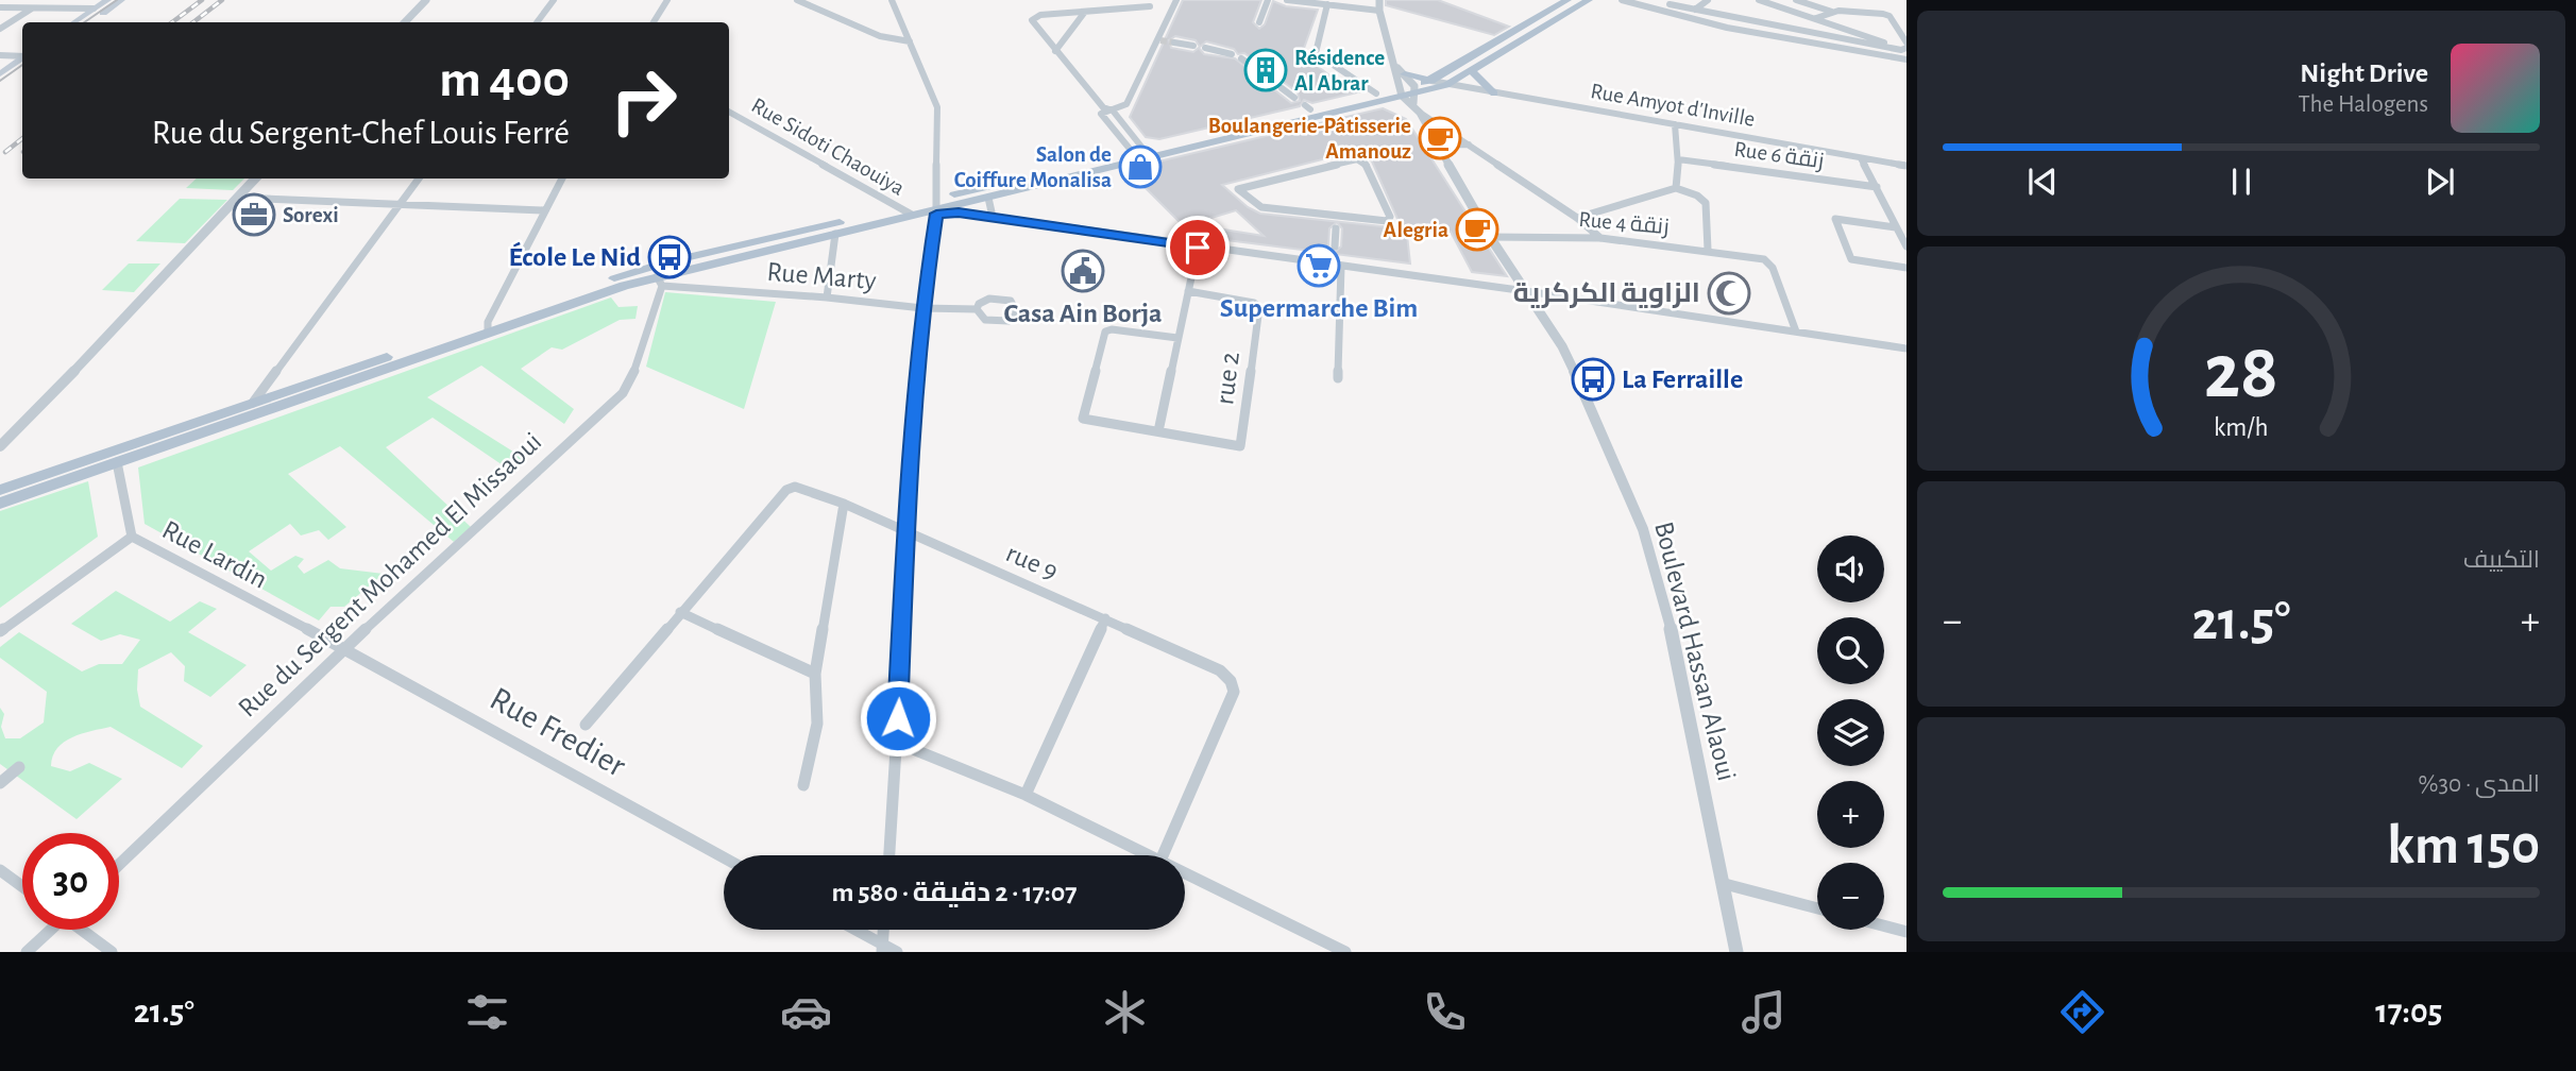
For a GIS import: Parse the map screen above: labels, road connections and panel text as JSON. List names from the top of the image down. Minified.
{"streets":{"street":["Rue Amyot d'Inville","Rue Sidoti Chaouiya","Rue 6 زنقة","Rue 4 زنقة","Rue Marty","rue 2","Rue Lardin","rue 9","Rue du Sergent Mohamed El Missaoui","Boulevard Hassan Alaoui","Rue Fredier"]},"crossings":[["Rue 4 زنقة","Boulevard Hassan Alaoui"],["Rue Marty","Rue du Sergent Mohamed El Missaoui"],["Rue Lardin","Rue du Sergent Mohamed El Missaoui"],["Rue Lardin","Rue Fredier"],["Rue du Sergent Mohamed El Missaoui","Rue Fredier"]],"places":{"building":["Résidence Al Abrar"],"cafe":["Boulangerie-Pâtisserie Amanouz","Alegria"],"shop":["Salon de Coiffure Monalisa"],"office":["Sorexi"],"bus stop":["École Le Nid","La Ferraille"],"supermarket":["Supermarche Bim"],"public building":["Casa Ain Borja"],"mosque":["الزاوية الكركرية"]},"page":{"turn":["400 m","Rue du Sergent-Chef Louis Ferré"],"song":["Night Drive","The Halogens"],"tile":["التكييف",["المدى · 30%","150 km"]],"map_buttons":["+","−"],"heat":["−","21.5°","+"],"limit":"30","trip":"17:07 · 2 دقيقة · 580 m","tabs":["17:05","21.5°"],"gauge":["28","km/h"]}}
